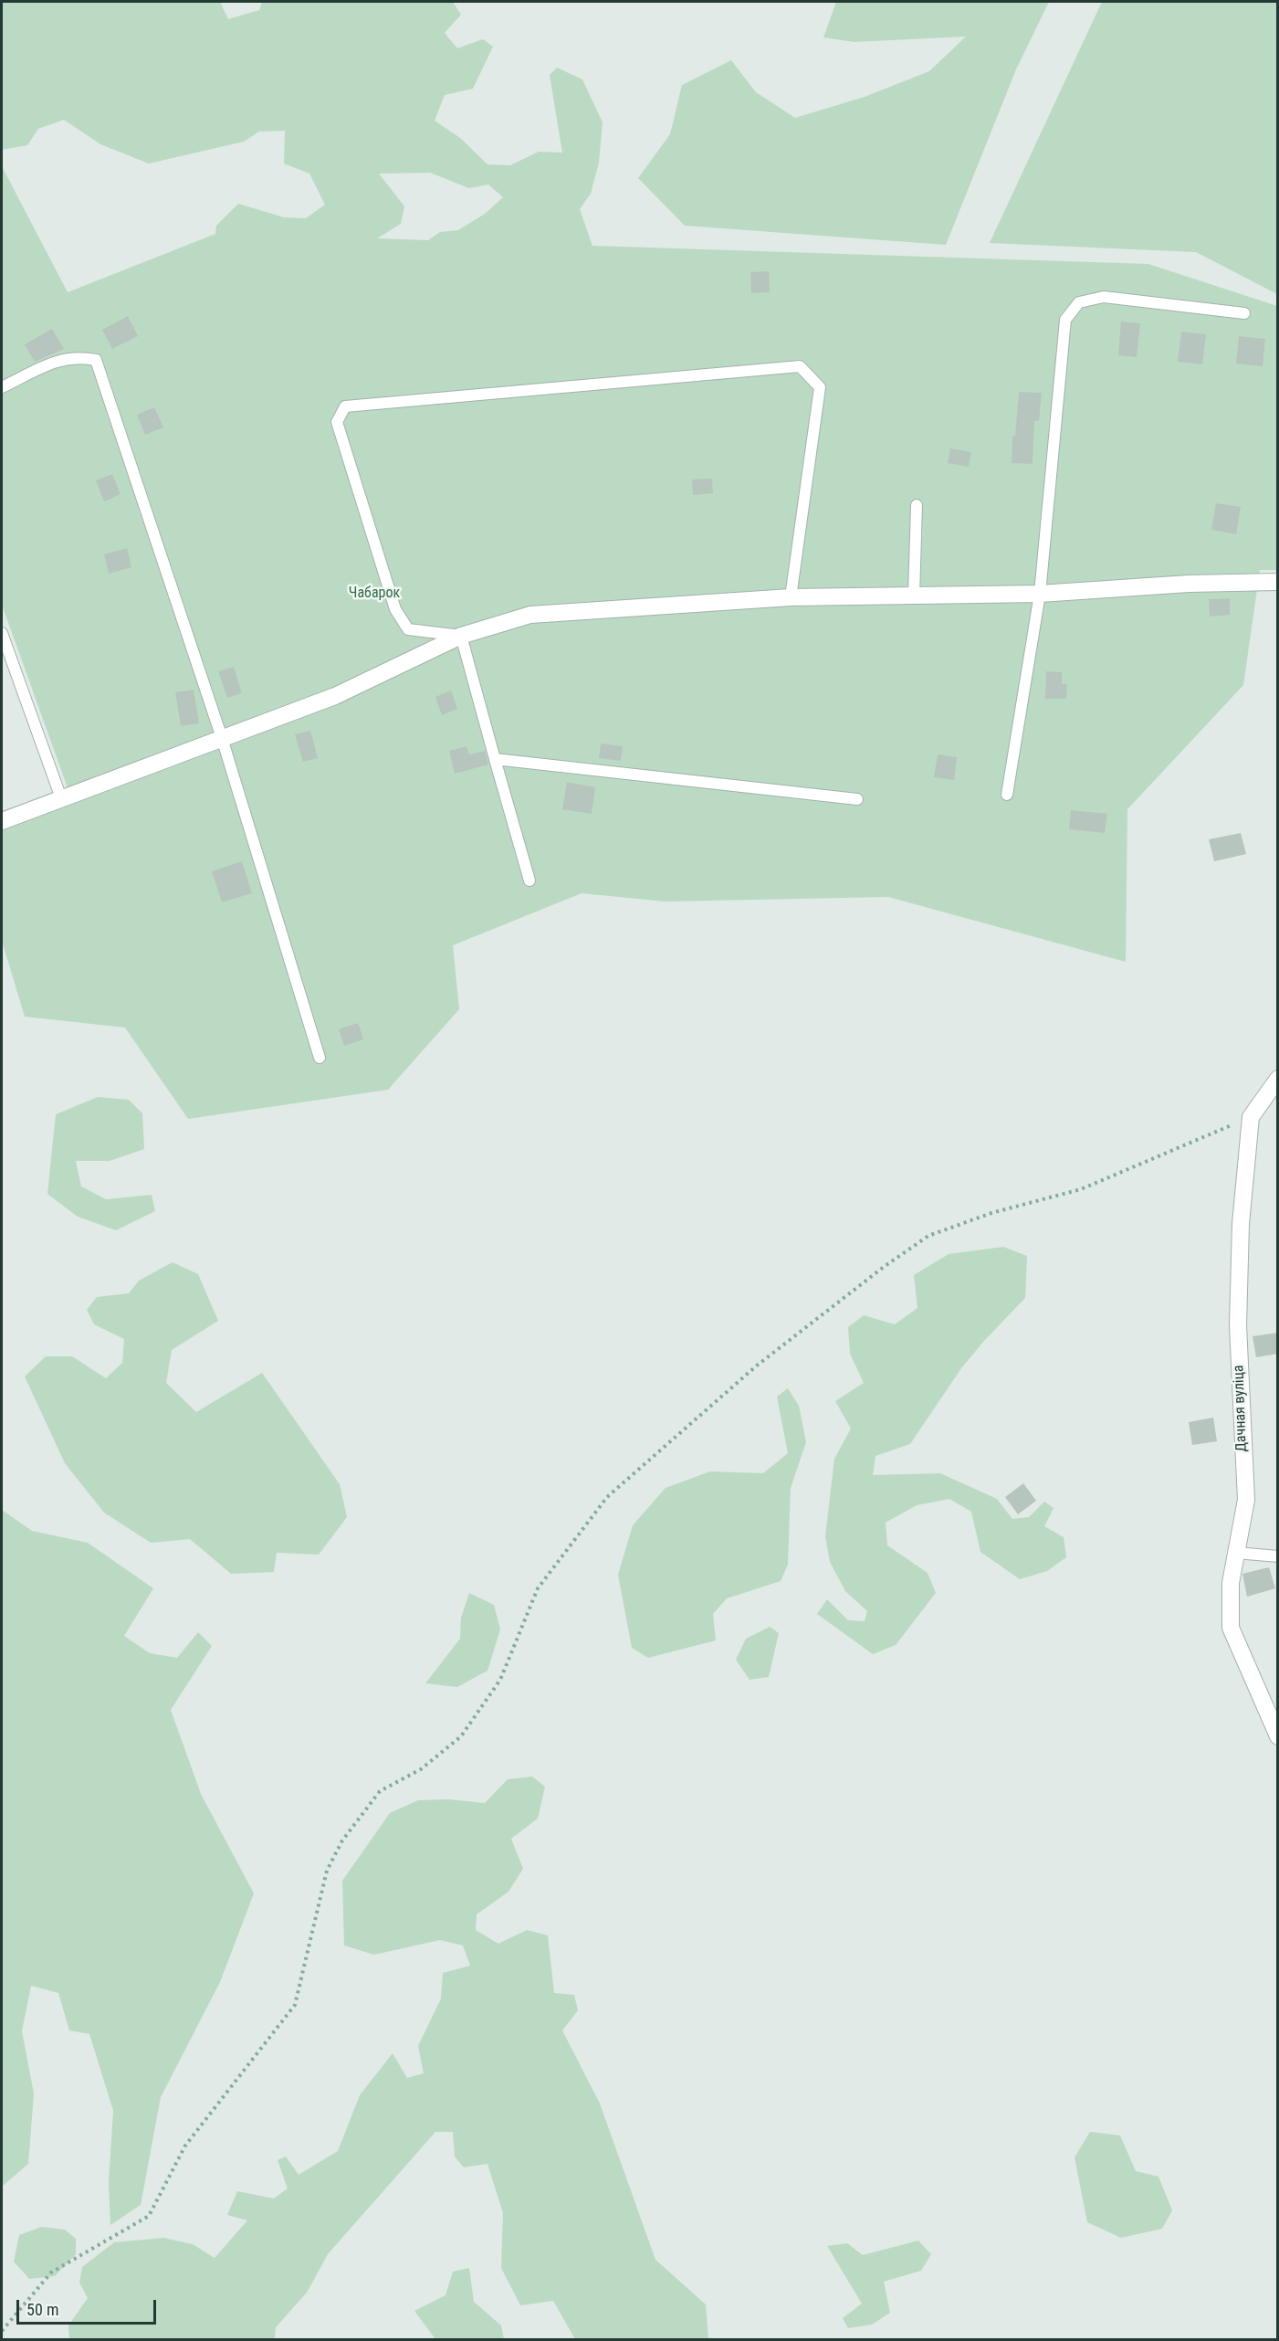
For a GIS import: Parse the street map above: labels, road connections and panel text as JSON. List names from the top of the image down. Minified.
{"streets":{"street":["Дачная вуліца"]},"parks":["Чабарок"],"scale_bar":"50 m"}
